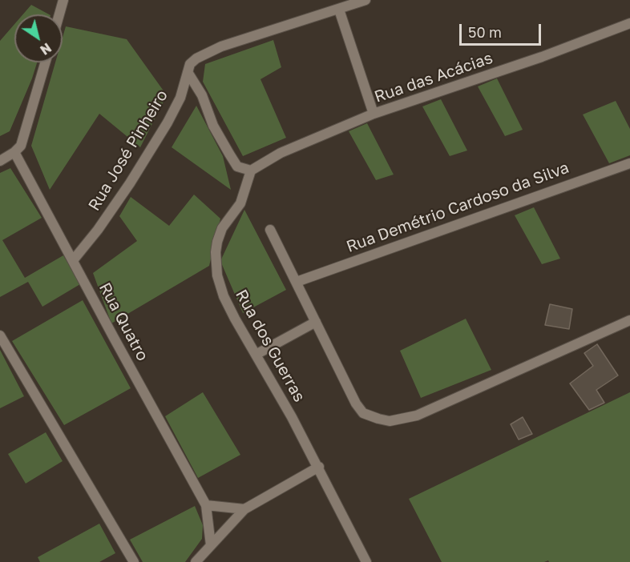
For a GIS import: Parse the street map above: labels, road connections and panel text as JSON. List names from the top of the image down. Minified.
{"streets":{"street":["Rua das Acácias","Rua José Pinheiro","Rua Demétrio Cardoso da Silva","Rua Quatro","Rua dos Guerras"]},"crossings":[["Rua das Acácias","Rua dos Guerras"],["Rua José Pinheiro","Rua Quatro"]],"scale_bar":"50 m","north":"bottom right"}
